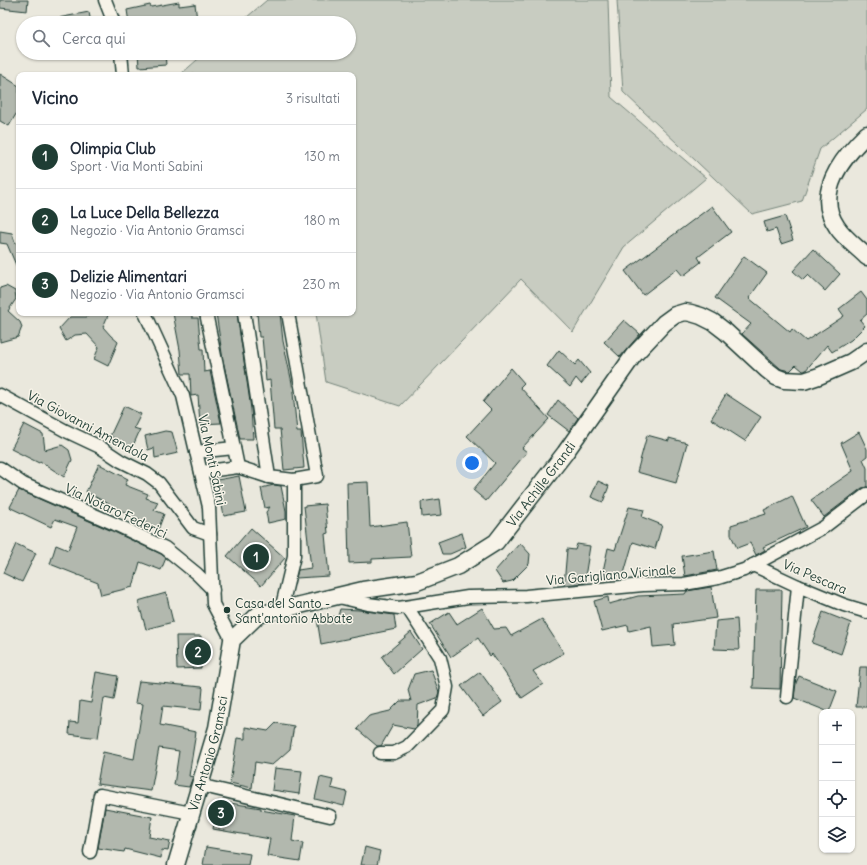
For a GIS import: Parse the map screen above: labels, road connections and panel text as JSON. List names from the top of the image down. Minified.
{"streets":{"main road":["Via Achille Grandi","Via Antonio Gramsci"],"street":["Via Giovanni Amendola","Via Monti Sabini","Via Notaro Federici","Via Garigliano Vicinale","Via Pescara"]},"crossings":[["Via Giovanni Amendola","Via Monti Sabini"],["Via Monti Sabini","Via Achille Grandi"],["Via Monti Sabini","Via Notaro Federici"],["Via Monti Sabini","Via Antonio Gramsci"],["Via Achille Grandi","Via Garigliano Vicinale"],["Via Achille Grandi","Via Antonio Gramsci"],["Via Garigliano Vicinale","Via Pescara"]],"places":["Casa del Santo - Sant'antonio Abbate"],"page":{"search":"Cerca qui","heading":["Vicino","3 risultati"],"list":[{"mark":"1","name":"Olimpia Club","note":"Sport · Via Monti Sabini","value":"130 m"},{"mark":"2","name":"La Luce Della Bellezza","note":"Negozio · Via Antonio Gramsci","value":"180 m"},{"mark":"3","name":"Delizie Alimentari","note":"Negozio · Via Antonio Gramsci","value":"230 m"}],"pins":["1","2","3"],"map_buttons":["+","−"]}}
